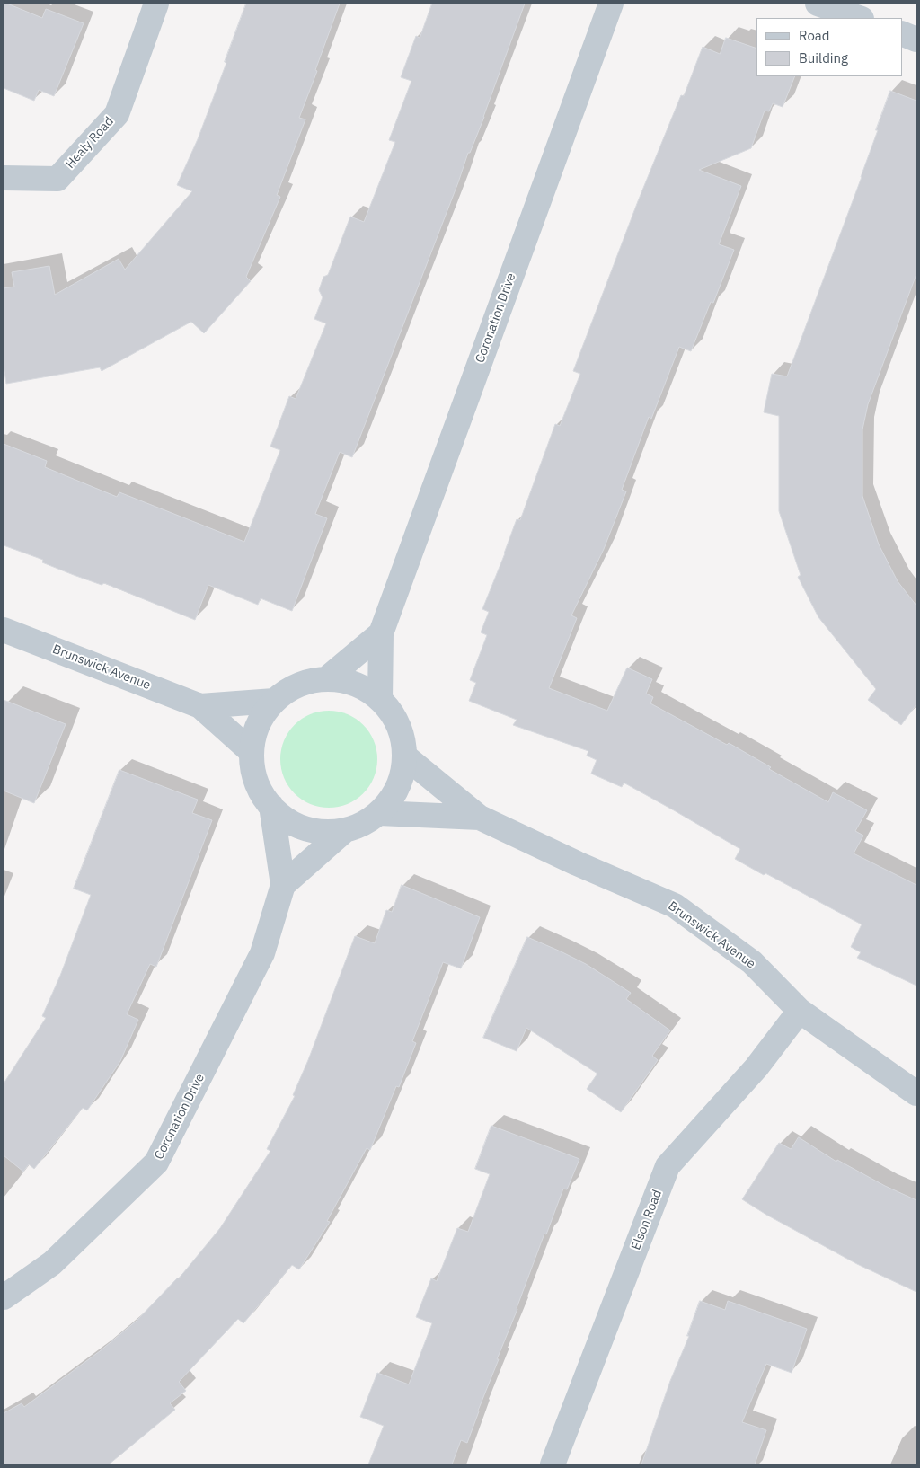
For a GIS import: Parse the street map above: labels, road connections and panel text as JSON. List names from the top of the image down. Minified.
{"streets":{"street":["Healy Road","Coronation Drive","Brunswick Avenue","Elson Road"]},"crossings":[["Coronation Drive","Brunswick Avenue"],["Brunswick Avenue","Elson Road"]],"legend":["Road","Building"]}
